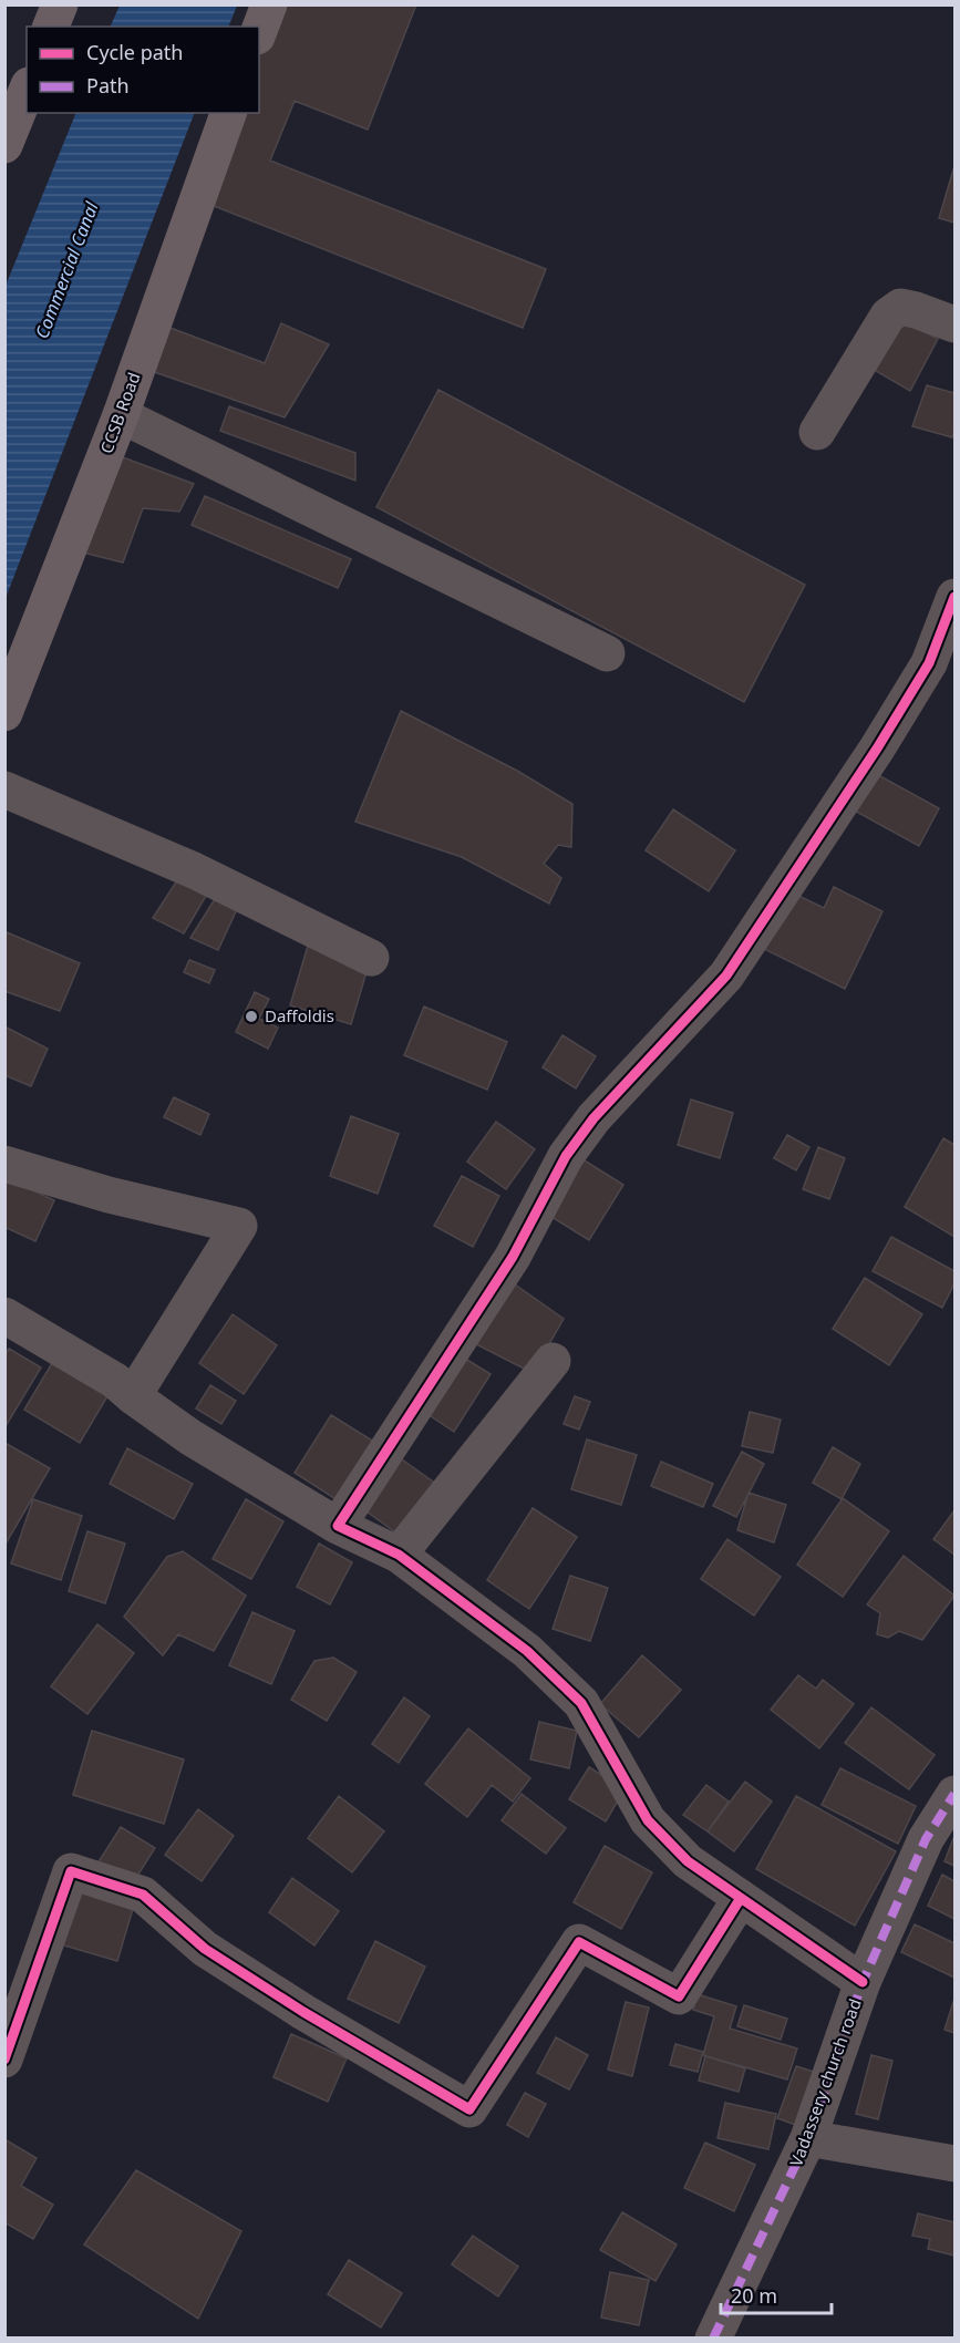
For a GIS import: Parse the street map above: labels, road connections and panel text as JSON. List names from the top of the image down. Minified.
{"streets":{"main road":["CCSB Road"],"street":["Vadassery church road"]},"water":["Commercial Canal"],"places":["Daffoldis"],"legend":["Cycle path","Path"],"scale_bar":"20 m"}
